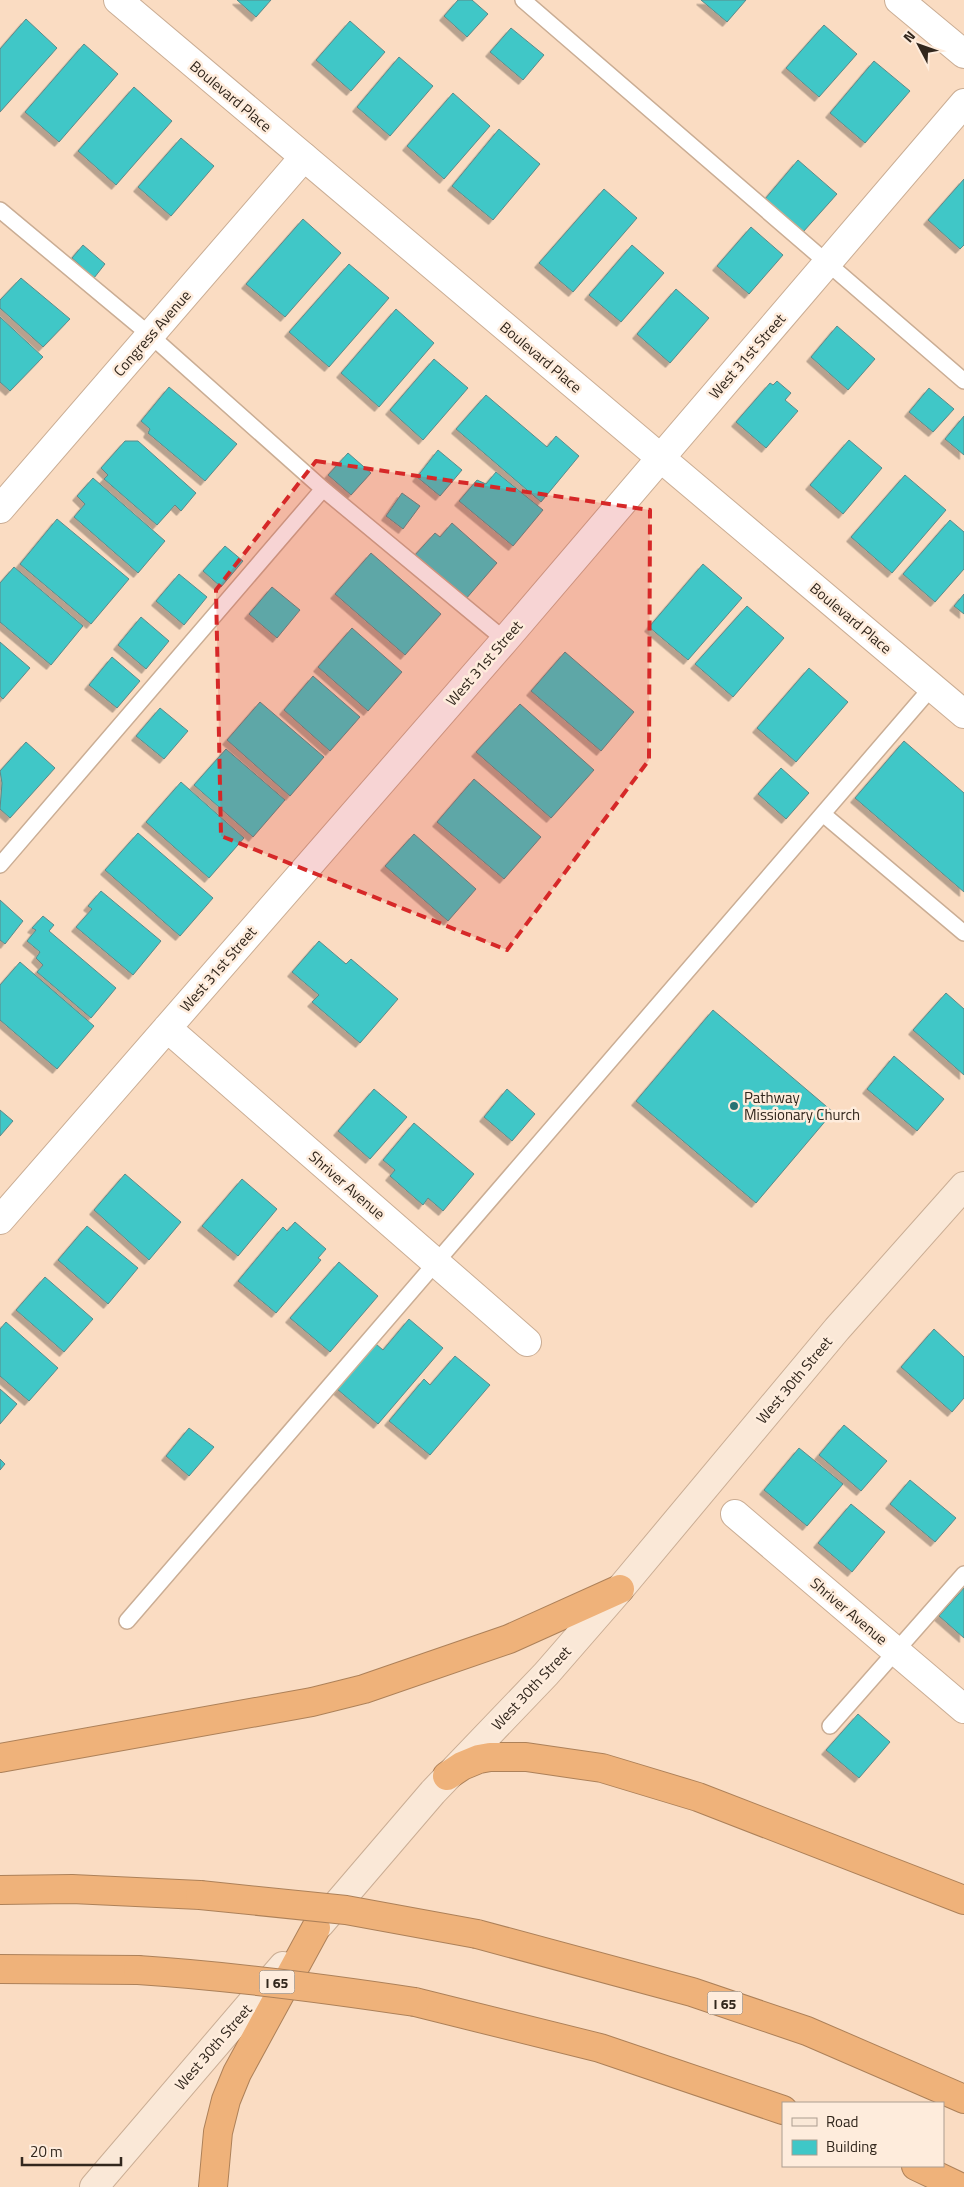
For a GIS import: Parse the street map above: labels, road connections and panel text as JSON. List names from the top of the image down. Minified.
{"streets":{"highway":["I 65"],"main road":["West 30th Street"],"street":["Boulevard Place","Congress Avenue","West 31st Street","Shriver Avenue"]},"crossings":[["Boulevard Place","Congress Avenue"],["Boulevard Place","West 31st Street"],["West 31st Street","Shriver Avenue"]],"places":["Pathway Missionary Church"],"legend":["Road","Building"],"scale_bar":"20 m","north":"top left"}
